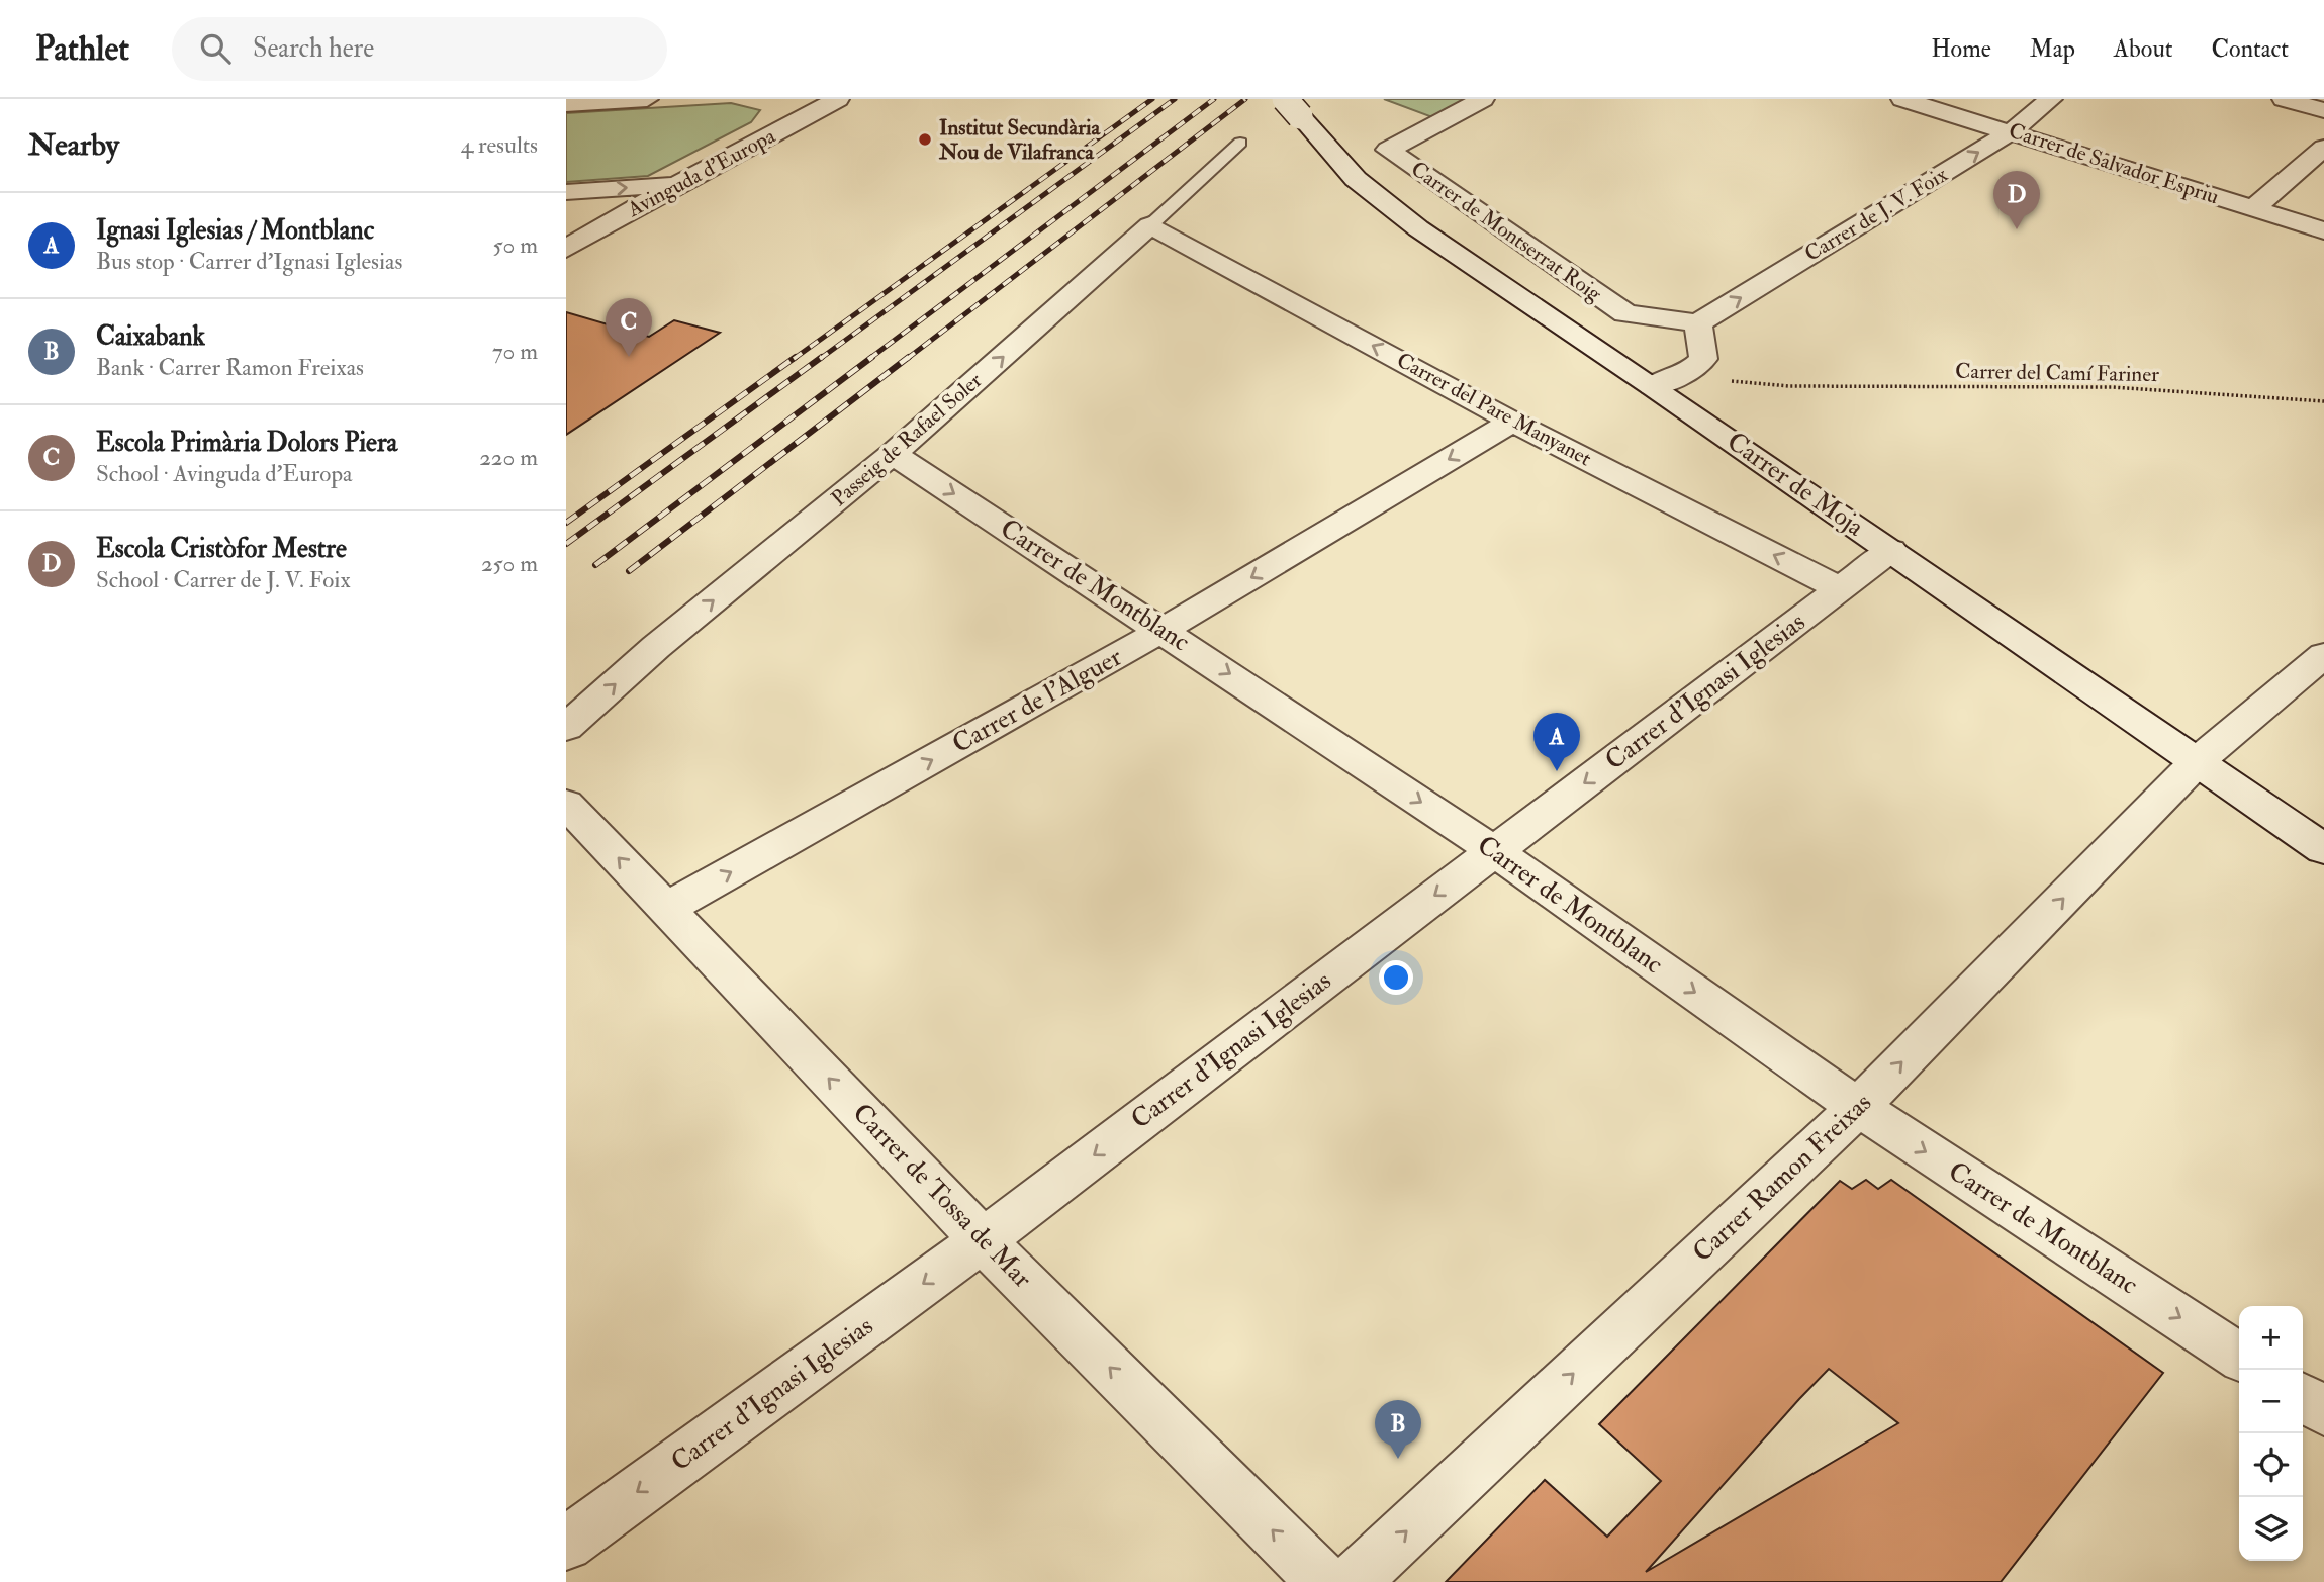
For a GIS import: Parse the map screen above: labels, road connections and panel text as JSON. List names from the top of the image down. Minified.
{"streets":{"street":["Carrer de Salvador Espriu","Avinguda d'Europa","Carrer de J. V. Foix","Carrer de Montserrat Roig","Carrer del Pare Manyanet","Passeig de Rafael Soler","Carrer de Moja","Carrer de Montblanc","Carrer d'Ignasi Iglesias","Carrer de l'Alguer","Carrer Ramon Freixas","Carrer de Tossa de Mar"],"path":["Carrer del Camí Fariner"]},"crossings":[["Carrer de Salvador Espriu","Carrer de J. V. Foix"],["Carrer de J. V. Foix","Carrer de Montserrat Roig"],["Carrer del Pare Manyanet","Passeig de Rafael Soler"],["Carrer del Pare Manyanet","Carrer d'Ignasi Iglesias"],["Carrer del Pare Manyanet","Carrer de l'Alguer"],["Passeig de Rafael Soler","Carrer de Montblanc"],["Carrer de Moja","Carrer d'Ignasi Iglesias"],["Carrer de Moja","Carrer Ramon Freixas"],["Carrer de Montblanc","Carrer d'Ignasi Iglesias"],["Carrer de Montblanc","Carrer de l'Alguer"],["Carrer de Montblanc","Carrer Ramon Freixas"],["Carrer d'Ignasi Iglesias","Carrer de Tossa de Mar"],["Carrer de l'Alguer","Carrer de Tossa de Mar"]],"one_way":["Carrer de J. V. Foix","Carrer del Pare Manyanet","Passeig de Rafael Soler","Carrer de Montblanc","Carrer d'Ignasi Iglesias","Carrer Ramon Freixas","Carrer de Tossa de Mar"],"places":["Institut Secundària Nou de Vilafranca"],"page":{"header":"Pathlet","search":"Search here","nav":["Home","Map","About","Contact"],"heading":["Nearby","4 results"],"pins":["D","C","A","B"],"list":[{"mark":"A","name":"Ignasi Iglesias / Montblanc","note":"Bus stop · Carrer d'Ignasi Iglesias","value":"50 m"},{"mark":"B","name":"Caixabank","note":"Bank · Carrer Ramon Freixas","value":"70 m"},{"mark":"C","name":"Escola Primària Dolors Piera","note":"School · Avinguda d'Europa","value":"220 m"},{"mark":"D","name":"Escola Cristòfor Mestre","note":"School · Carrer de J. V. Foix","value":"250 m"}],"map_buttons":["+","−"]}}
